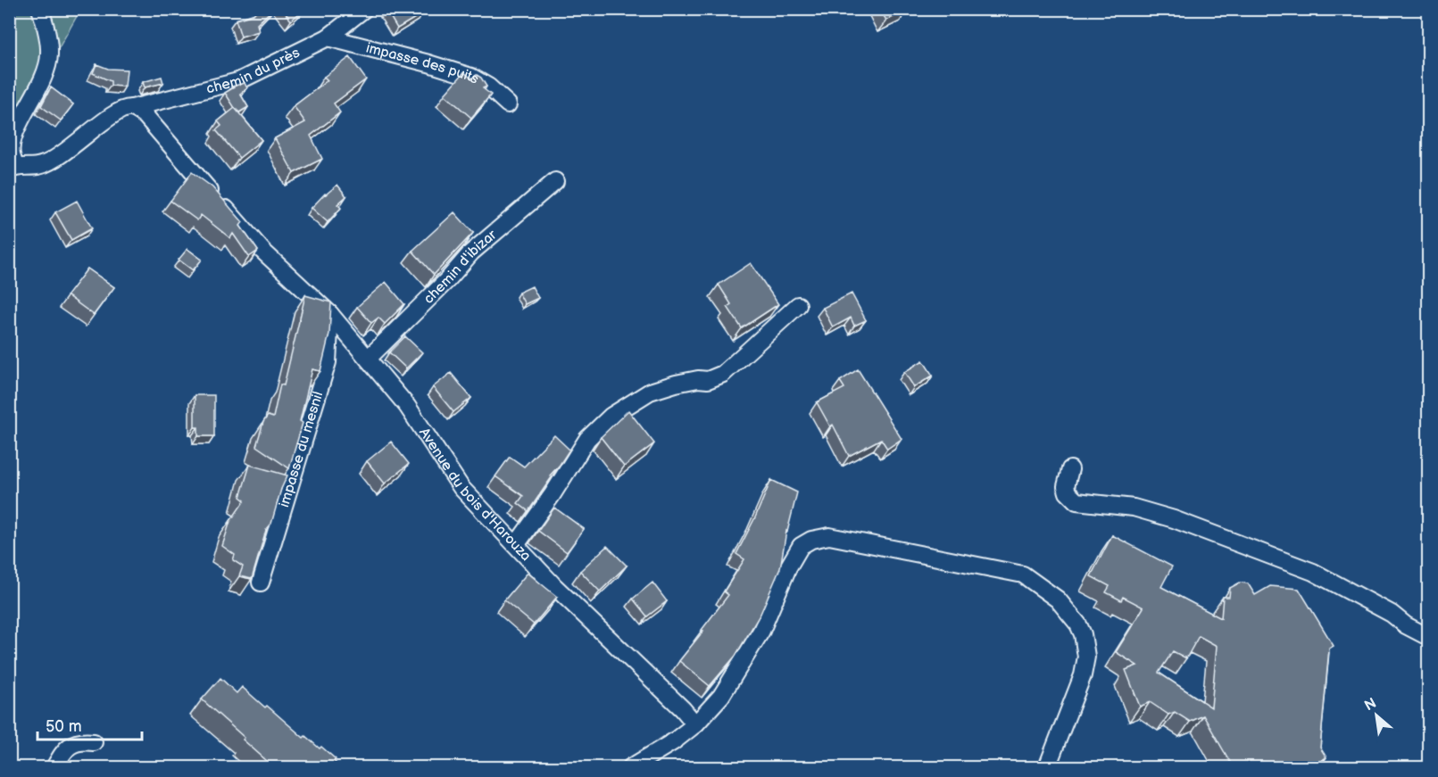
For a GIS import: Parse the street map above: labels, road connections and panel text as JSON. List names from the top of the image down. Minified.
{"streets":{"street":["impasse des puits","chemin du près","chemin d'ibizar","impasse du mesnil","Avenue du bois d'Harouza"]},"crossings":[["impasse des puits","chemin du près"],["chemin du près","Avenue du bois d'Harouza"],["chemin d'ibizar","Avenue du bois d'Harouza"],["impasse du mesnil","Avenue du bois d'Harouza"]],"scale_bar":"50 m","north":"top left"}
